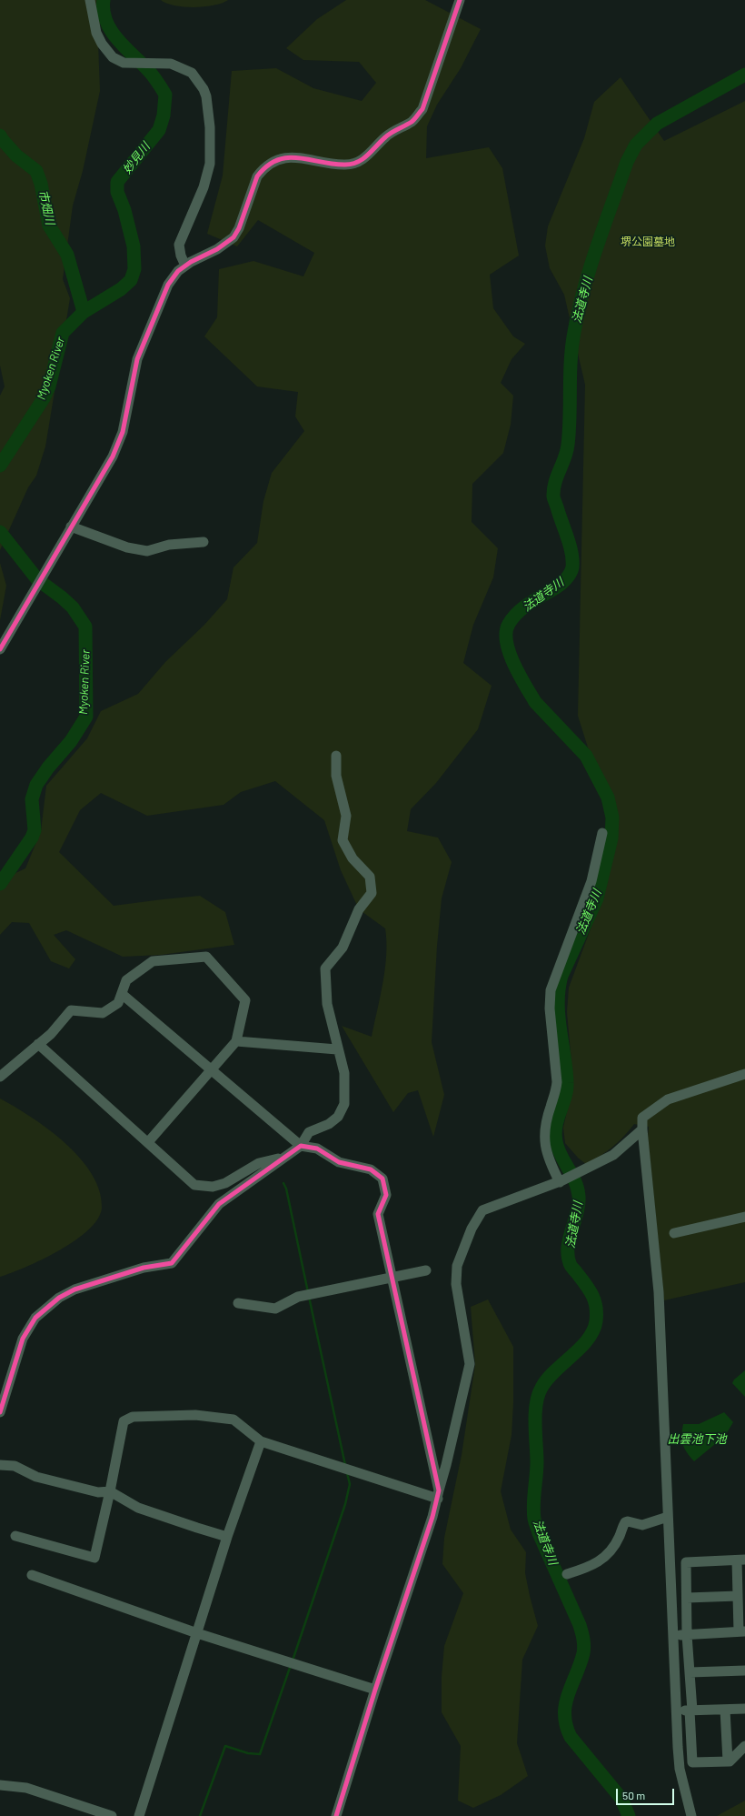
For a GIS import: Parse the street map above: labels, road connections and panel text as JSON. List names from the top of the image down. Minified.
{"water":["妙見川","市畑川","法道寺川","Myoken River","出雲池下池"],"parks":["堺公園墓地"],"scale_bar":"50 m"}
